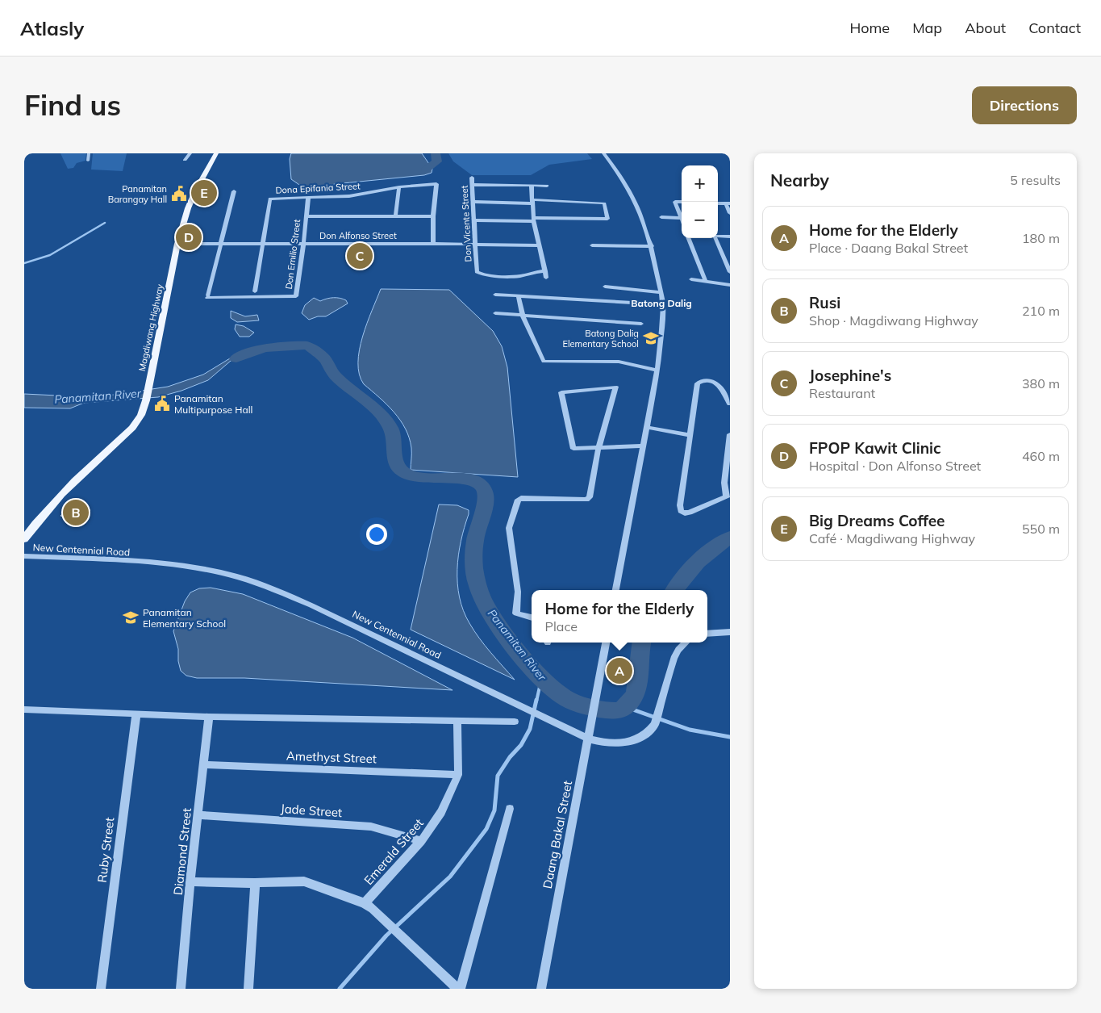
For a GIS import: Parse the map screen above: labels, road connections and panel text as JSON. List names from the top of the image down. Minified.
{"streets":{"main road":["Magdiwang Highway"],"street":["Dona Epifania Street","Don Vicente Street","Don Alfonso Street","Don Emilio Street","New Centennial Road","Amethyst Street","Jade Street","Daang Bakal Street","Ruby Street","Diamond Street","Emerald Street"]},"crossings":[["Dona Epifania Street","Don Alfonso Street"],["Dona Epifania Street","Don Emilio Street"],["Don Vicente Street","Don Alfonso Street"],["Don Alfonso Street","Don Emilio Street"],["Don Alfonso Street","Magdiwang Highway"],["New Centennial Road","Daang Bakal Street"],["Amethyst Street","Diamond Street"],["Amethyst Street","Emerald Street"],["Jade Street","Diamond Street"],["Jade Street","Emerald Street"]],"districts":["Batong Dalig"],"water":["Panamitan River"],"places":{"public building":["Panamitan Barangay Hall","Panamitan Multipurpose Hall"],"school or university":["Batong Dalig Elementary School","Panamitan Elementary School"]},"page":{"header":"Atlasly","nav":["Home","Map","About","Contact"],"buttons":"Directions","title":"Find us","heading":["Nearby","5 results"],"map_buttons":["+","−"],"pins":["E","D","C","B","A"],"list":[{"mark":"A","name":"Home for the Elderly","note":"Place · Daang Bakal Street","value":"180 m"},{"mark":"B","name":"Rusi","note":"Shop · Magdiwang Highway","value":"210 m"},{"mark":"C","name":"Josephine's","note":"Restaurant","value":"380 m"},{"mark":"D","name":"FPOP Kawit Clinic","note":"Hospital · Don Alfonso Street","value":"460 m"},{"mark":"E","name":"Big Dreams Coffee","note":"Café · Magdiwang Highway","value":"550 m"}],"popup":["Home for the Elderly","Place"]}}
